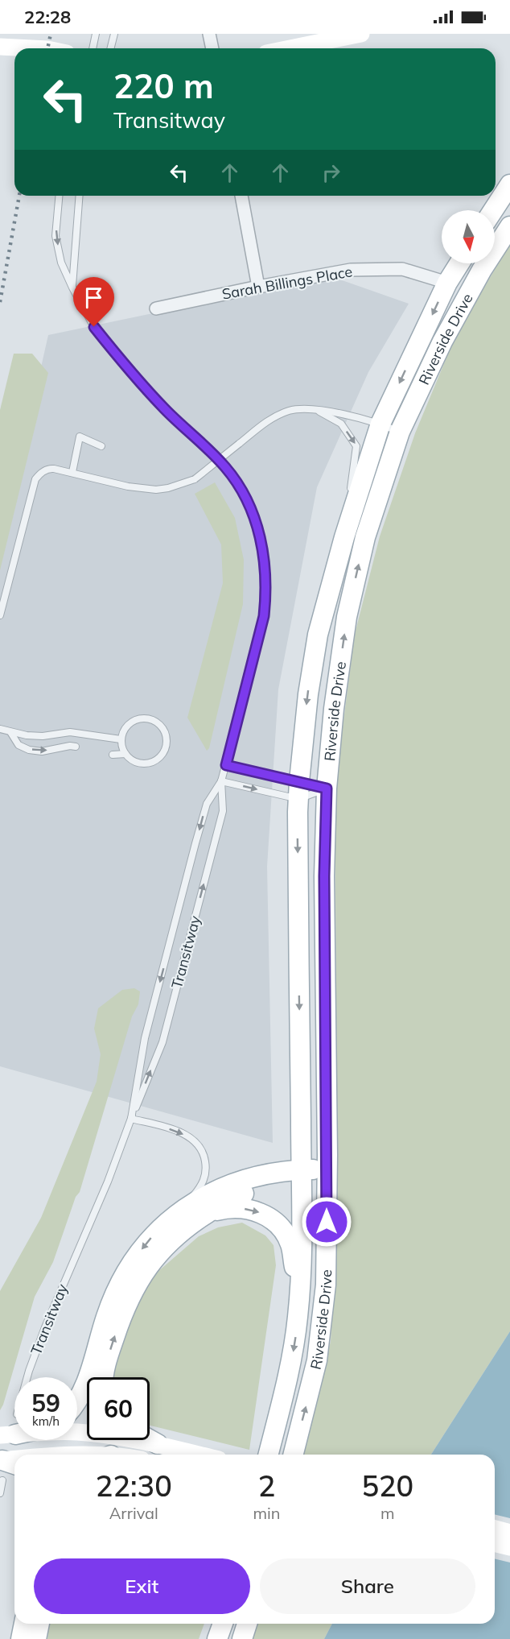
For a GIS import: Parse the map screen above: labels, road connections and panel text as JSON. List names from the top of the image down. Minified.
{"streets":{"main road":["Riverside Drive"],"street":["Sarah Billings Place"],"lane":["Transitway"]},"crossings":[["Sarah Billings Place","Riverside Drive"]],"north":"bottom","page":{"status":"22:28","turn":["220 m","Transitway"],"speed":"59 km/h","limit":"60","eta":["22:30","Arrival","2","min","520","m"],"buttons":["Exit","Share"]}}
